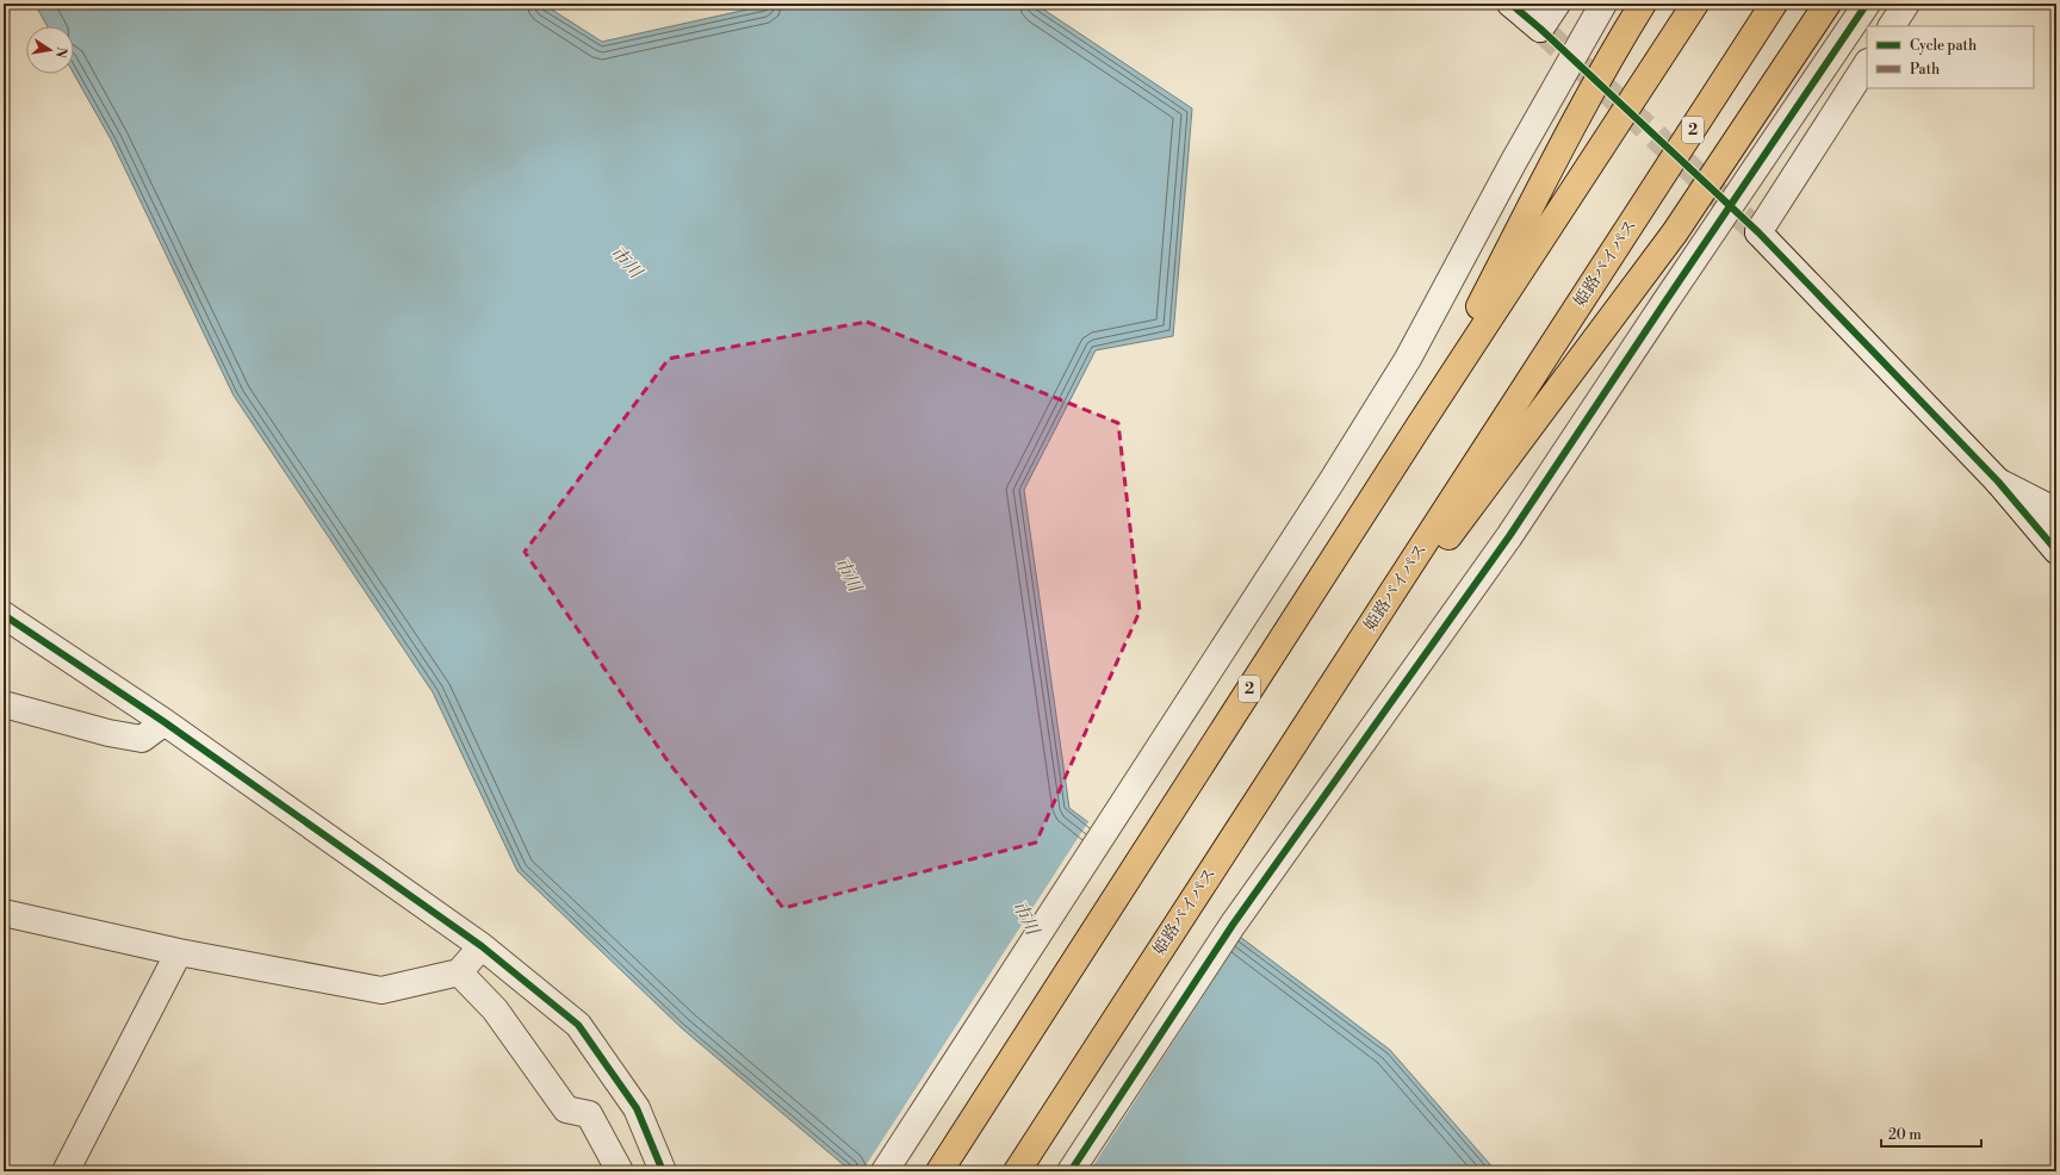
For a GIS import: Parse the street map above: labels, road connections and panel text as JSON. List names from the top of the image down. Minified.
{"streets":{"highway":["2","姫路バイパス"]},"water":["市川"],"legend":["Cycle path","Path"],"scale_bar":"20 m","north":"right"}
